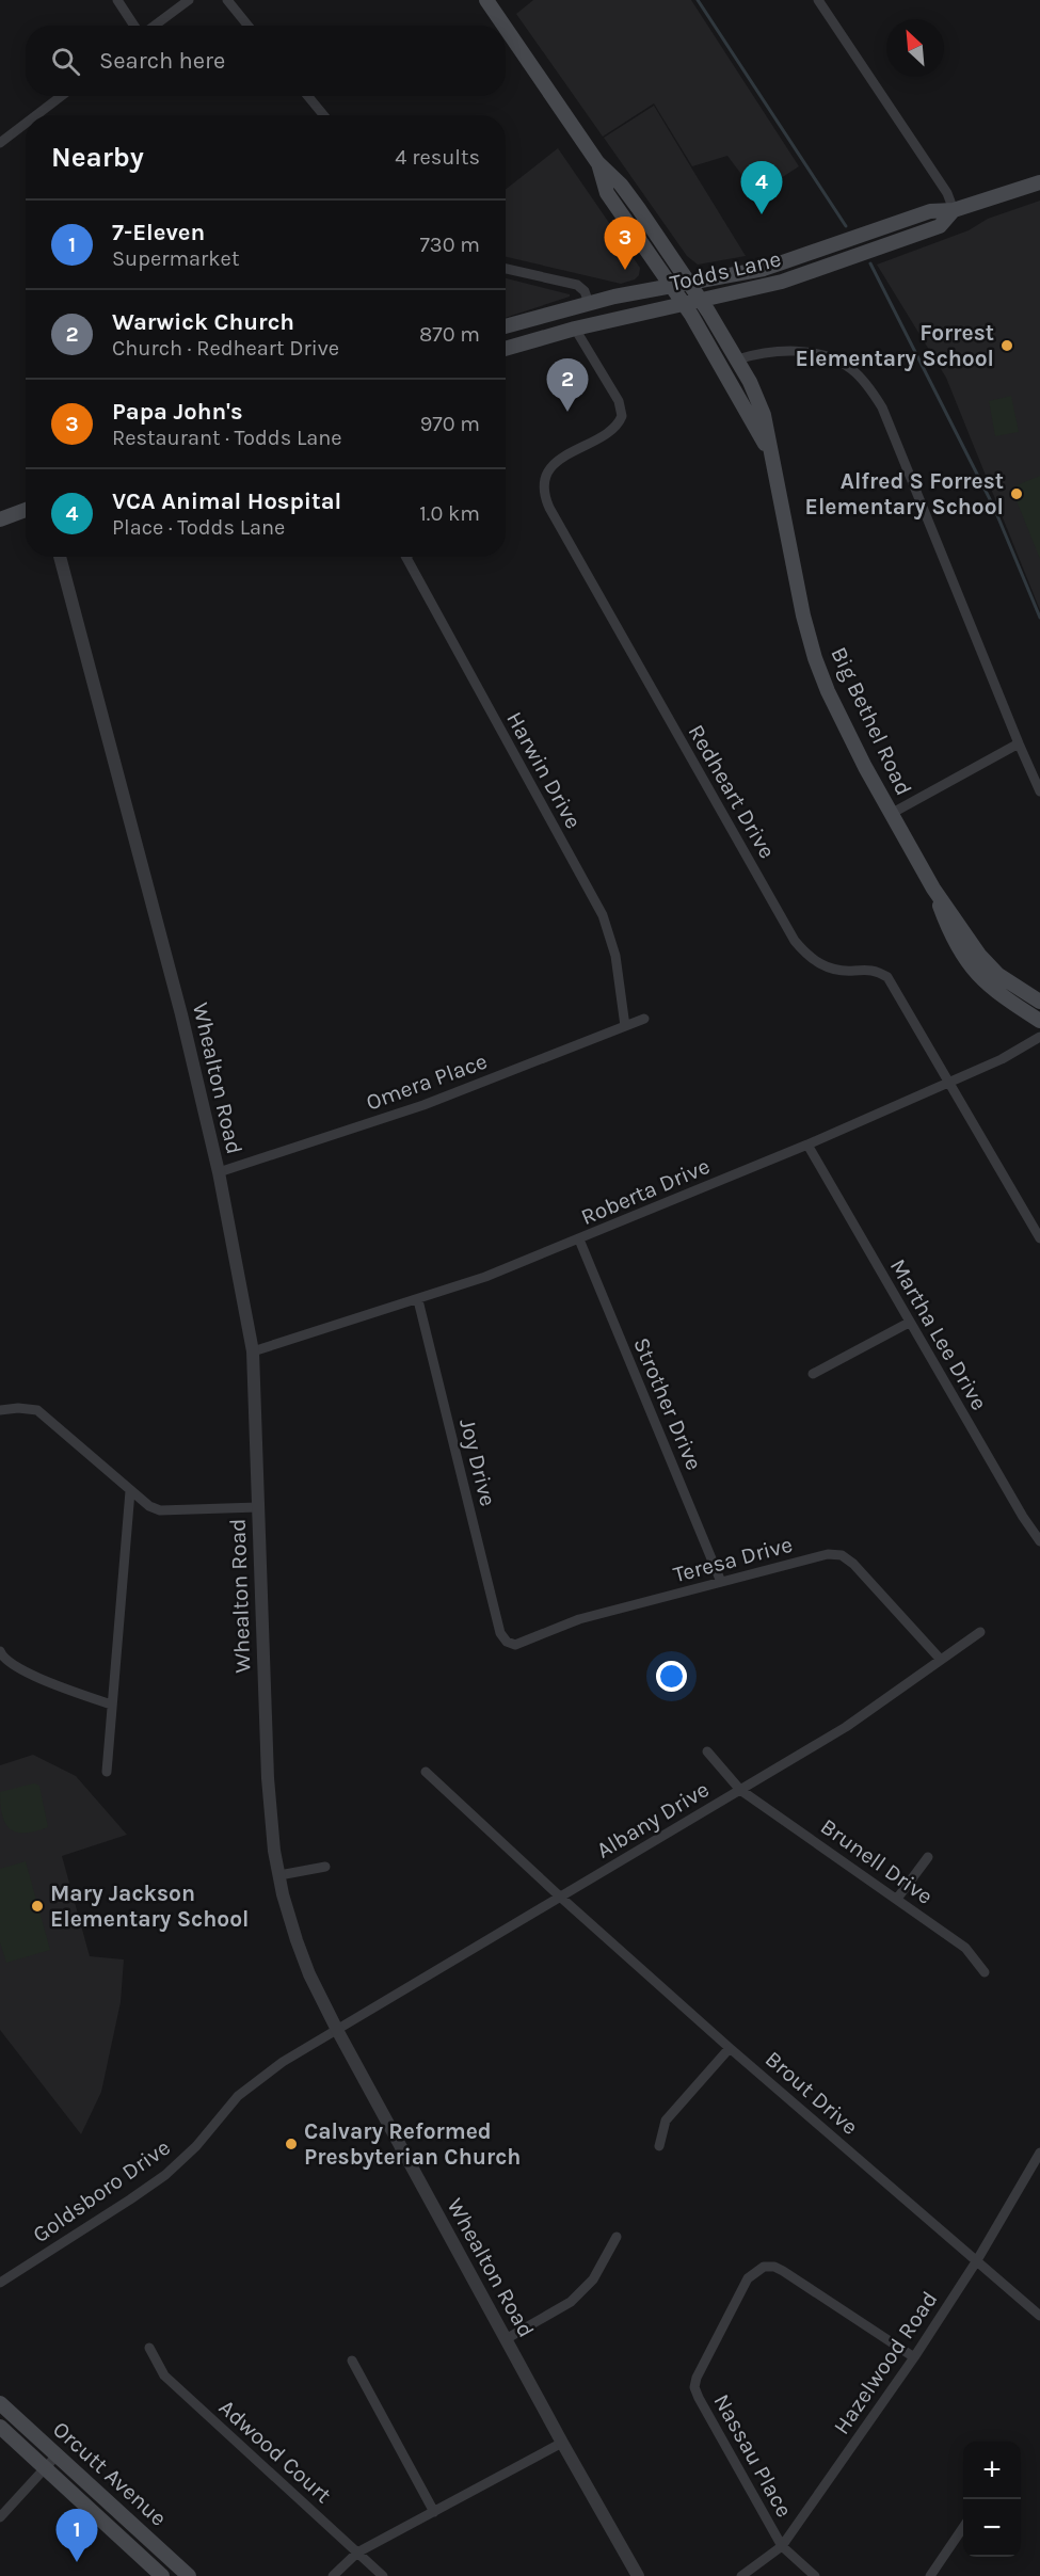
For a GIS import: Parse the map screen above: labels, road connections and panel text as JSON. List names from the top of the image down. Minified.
{"streets":{"main road":["Todds Lane","Big Bethel Road","Orcutt Avenue"],"street":["Harwin Drive","Redheart Drive","Whealton Road","Omera Place","Roberta Drive","Martha Lee Drive","Strother Drive","Joy Drive","Teresa Drive","Albany Drive","Brunell Drive","Brout Drive","Goldsboro Drive","Hazelwood Road","Adwood Court","Nassau Place"]},"crossings":[["Todds Lane","Big Bethel Road"],["Todds Lane","Redheart Drive"],["Harwin Drive","Omera Place"],["Redheart Drive","Roberta Drive"],["Whealton Road","Omera Place"],["Whealton Road","Roberta Drive"],["Whealton Road","Albany Drive"],["Whealton Road","Goldsboro Drive"],["Roberta Drive","Martha Lee Drive"],["Roberta Drive","Strother Drive"],["Roberta Drive","Joy Drive"],["Strother Drive","Teresa Drive"],["Joy Drive","Teresa Drive"],["Teresa Drive","Albany Drive"],["Albany Drive","Brunell Drive"],["Albany Drive","Brout Drive"],["Albany Drive","Goldsboro Drive"],["Brout Drive","Hazelwood Road"],["Hazelwood Road","Nassau Place"]],"places":["Forrest Elementary School","Alfred S Forrest Elementary School","Mary Jackson Elementary School","Calvary Reformed Presbyterian Church"],"north":"top left","page":{"search":"Search here","heading":["Nearby","4 results"],"pins":["4","3","2","1"],"list":[{"mark":"1","name":"7-Eleven","note":"Supermarket","value":"730 m"},{"mark":"2","name":"Warwick Church","note":"Church · Redheart Drive","value":"870 m"},{"mark":"3","name":"Papa John's","note":"Restaurant · Todds Lane","value":"970 m"},{"mark":"4","name":"VCA Animal Hospital","note":"Place · Todds Lane","value":"1.0 km"}],"map_buttons":["+","−"]}}
